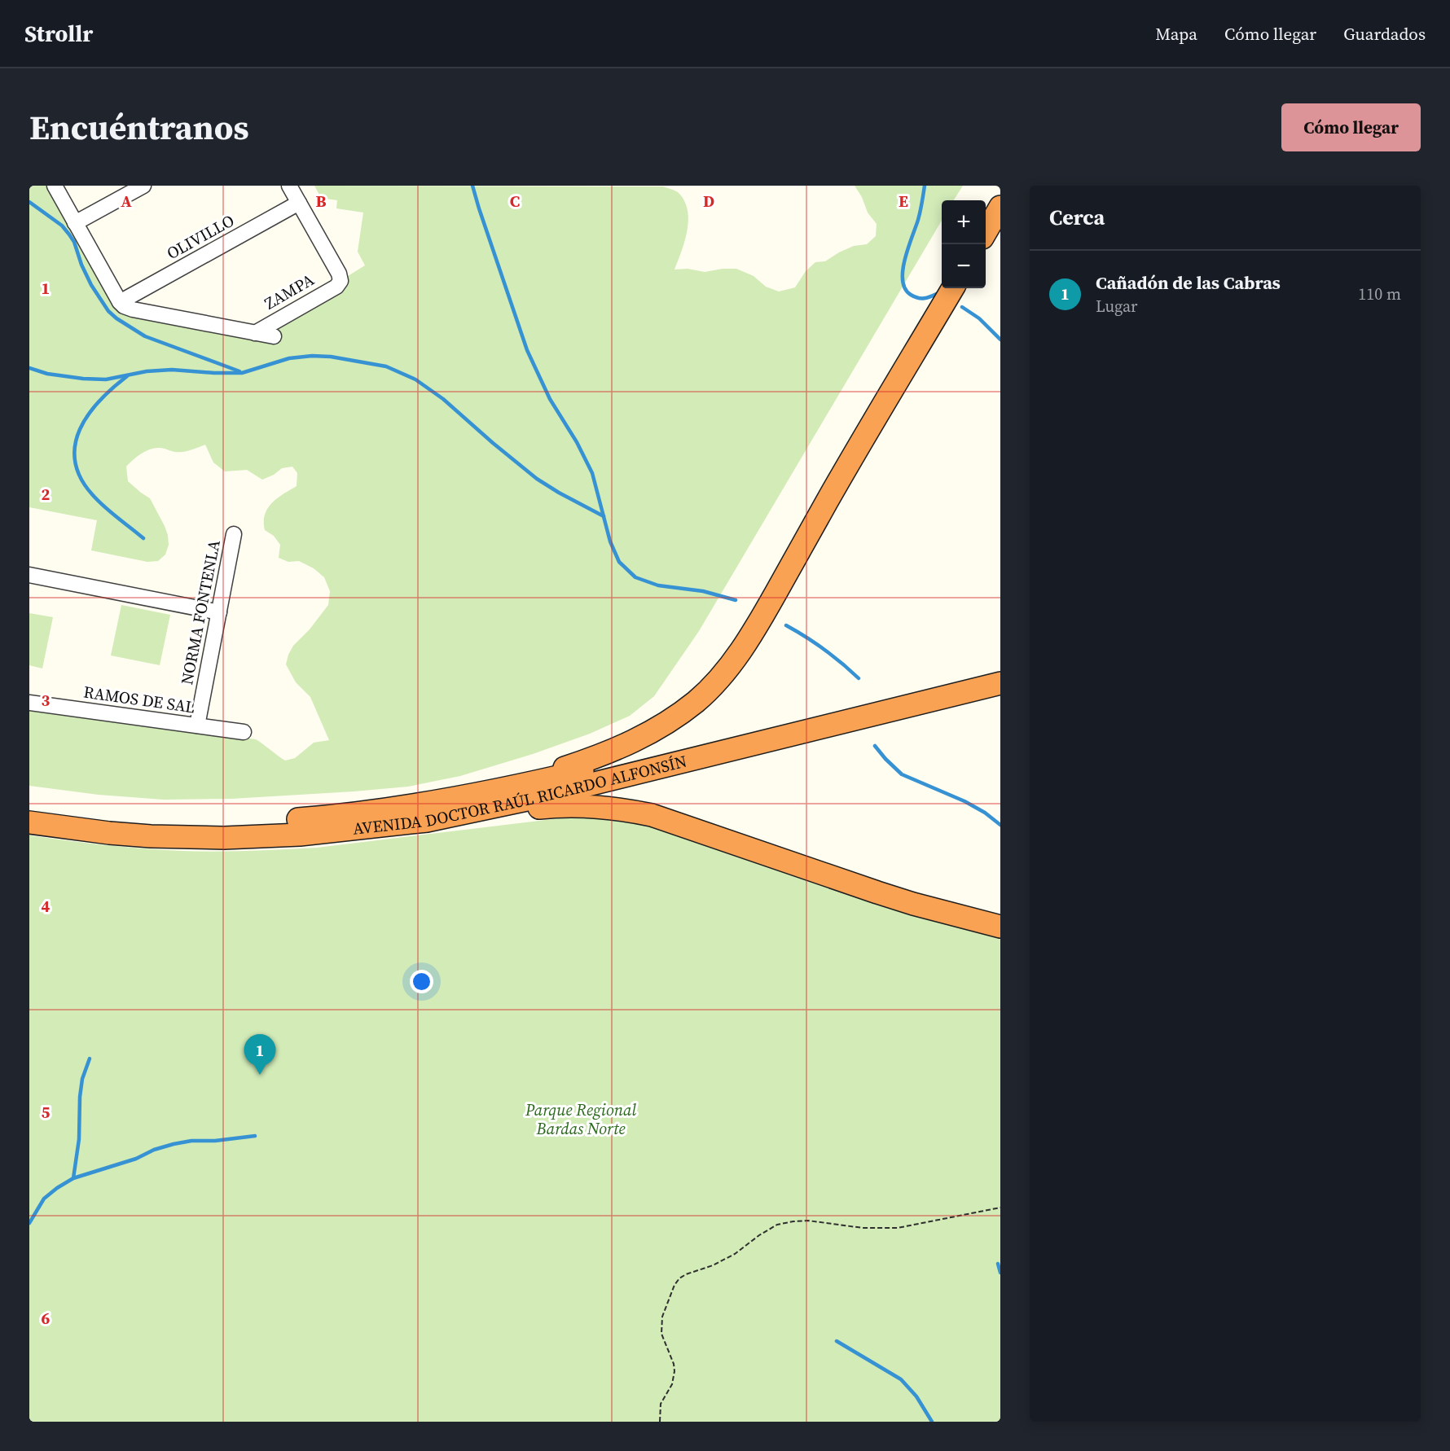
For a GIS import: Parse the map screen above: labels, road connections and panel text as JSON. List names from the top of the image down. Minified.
{"streets":{"highway":["AVENIDA DOCTOR RAÚL RICARDO ALFONSÍN"],"street":["OLIVILLO","ZAMPA","NORMA FONTENLA","RAMOS DE SAL"]},"crossings":[["OLIVILLO","ZAMPA"],["NORMA FONTENLA","RAMOS DE SAL"]],"parks":["Parque Regional Bardas Norte"],"page":{"header":"Strollr","nav":["Mapa","Cómo llegar","Guardados"],"title":"Encuéntranos","buttons":"Cómo llegar","heading":"Cerca","map_buttons":["+","−"],"list":[{"mark":"1","name":"Cañadón de las Cabras","note":"Lugar","value":"110 m"}],"pins":"1"},"grid":{"columns":["A","B","C","D","E"],"rows":["1","2","3","4","5","6"]}}
